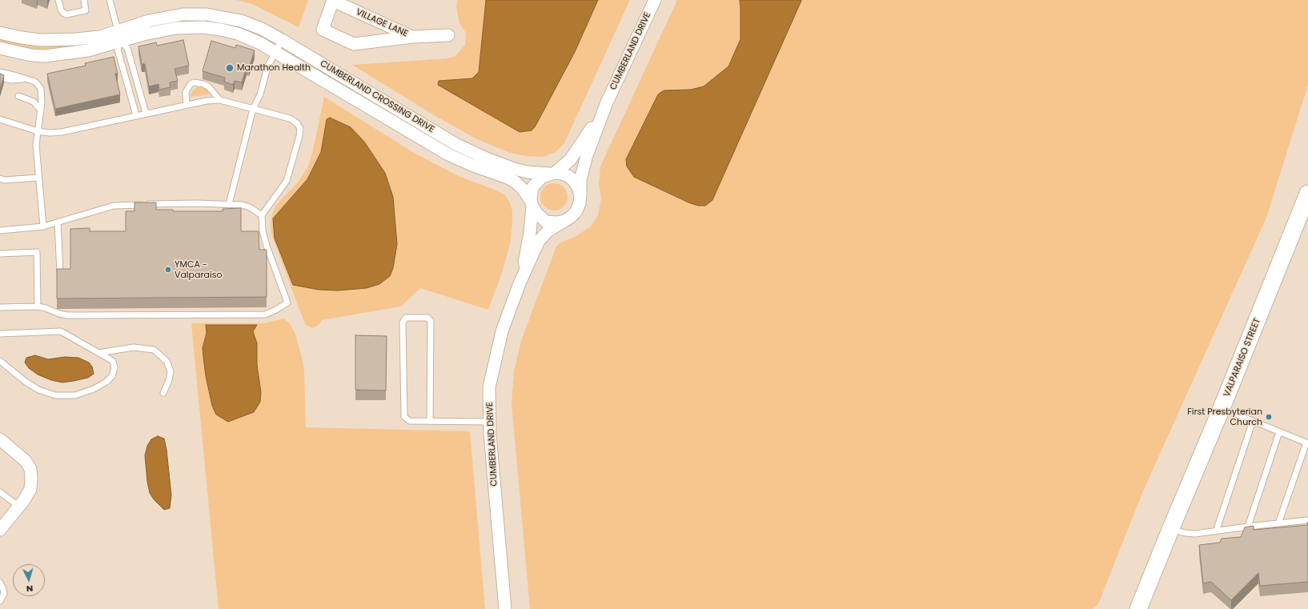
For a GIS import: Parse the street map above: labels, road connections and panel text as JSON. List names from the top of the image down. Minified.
{"streets":{"street":["VILLAGE LANE","CUMBERLAND DRIVE","CUMBERLAND CROSSING DRIVE","VALPARAISO STREET"]},"crossings":[["CUMBERLAND DRIVE","CUMBERLAND CROSSING DRIVE"]],"places":["Marathon Health","YMCA - Valparaiso","First Presbyterian Church"],"north":"bottom"}
